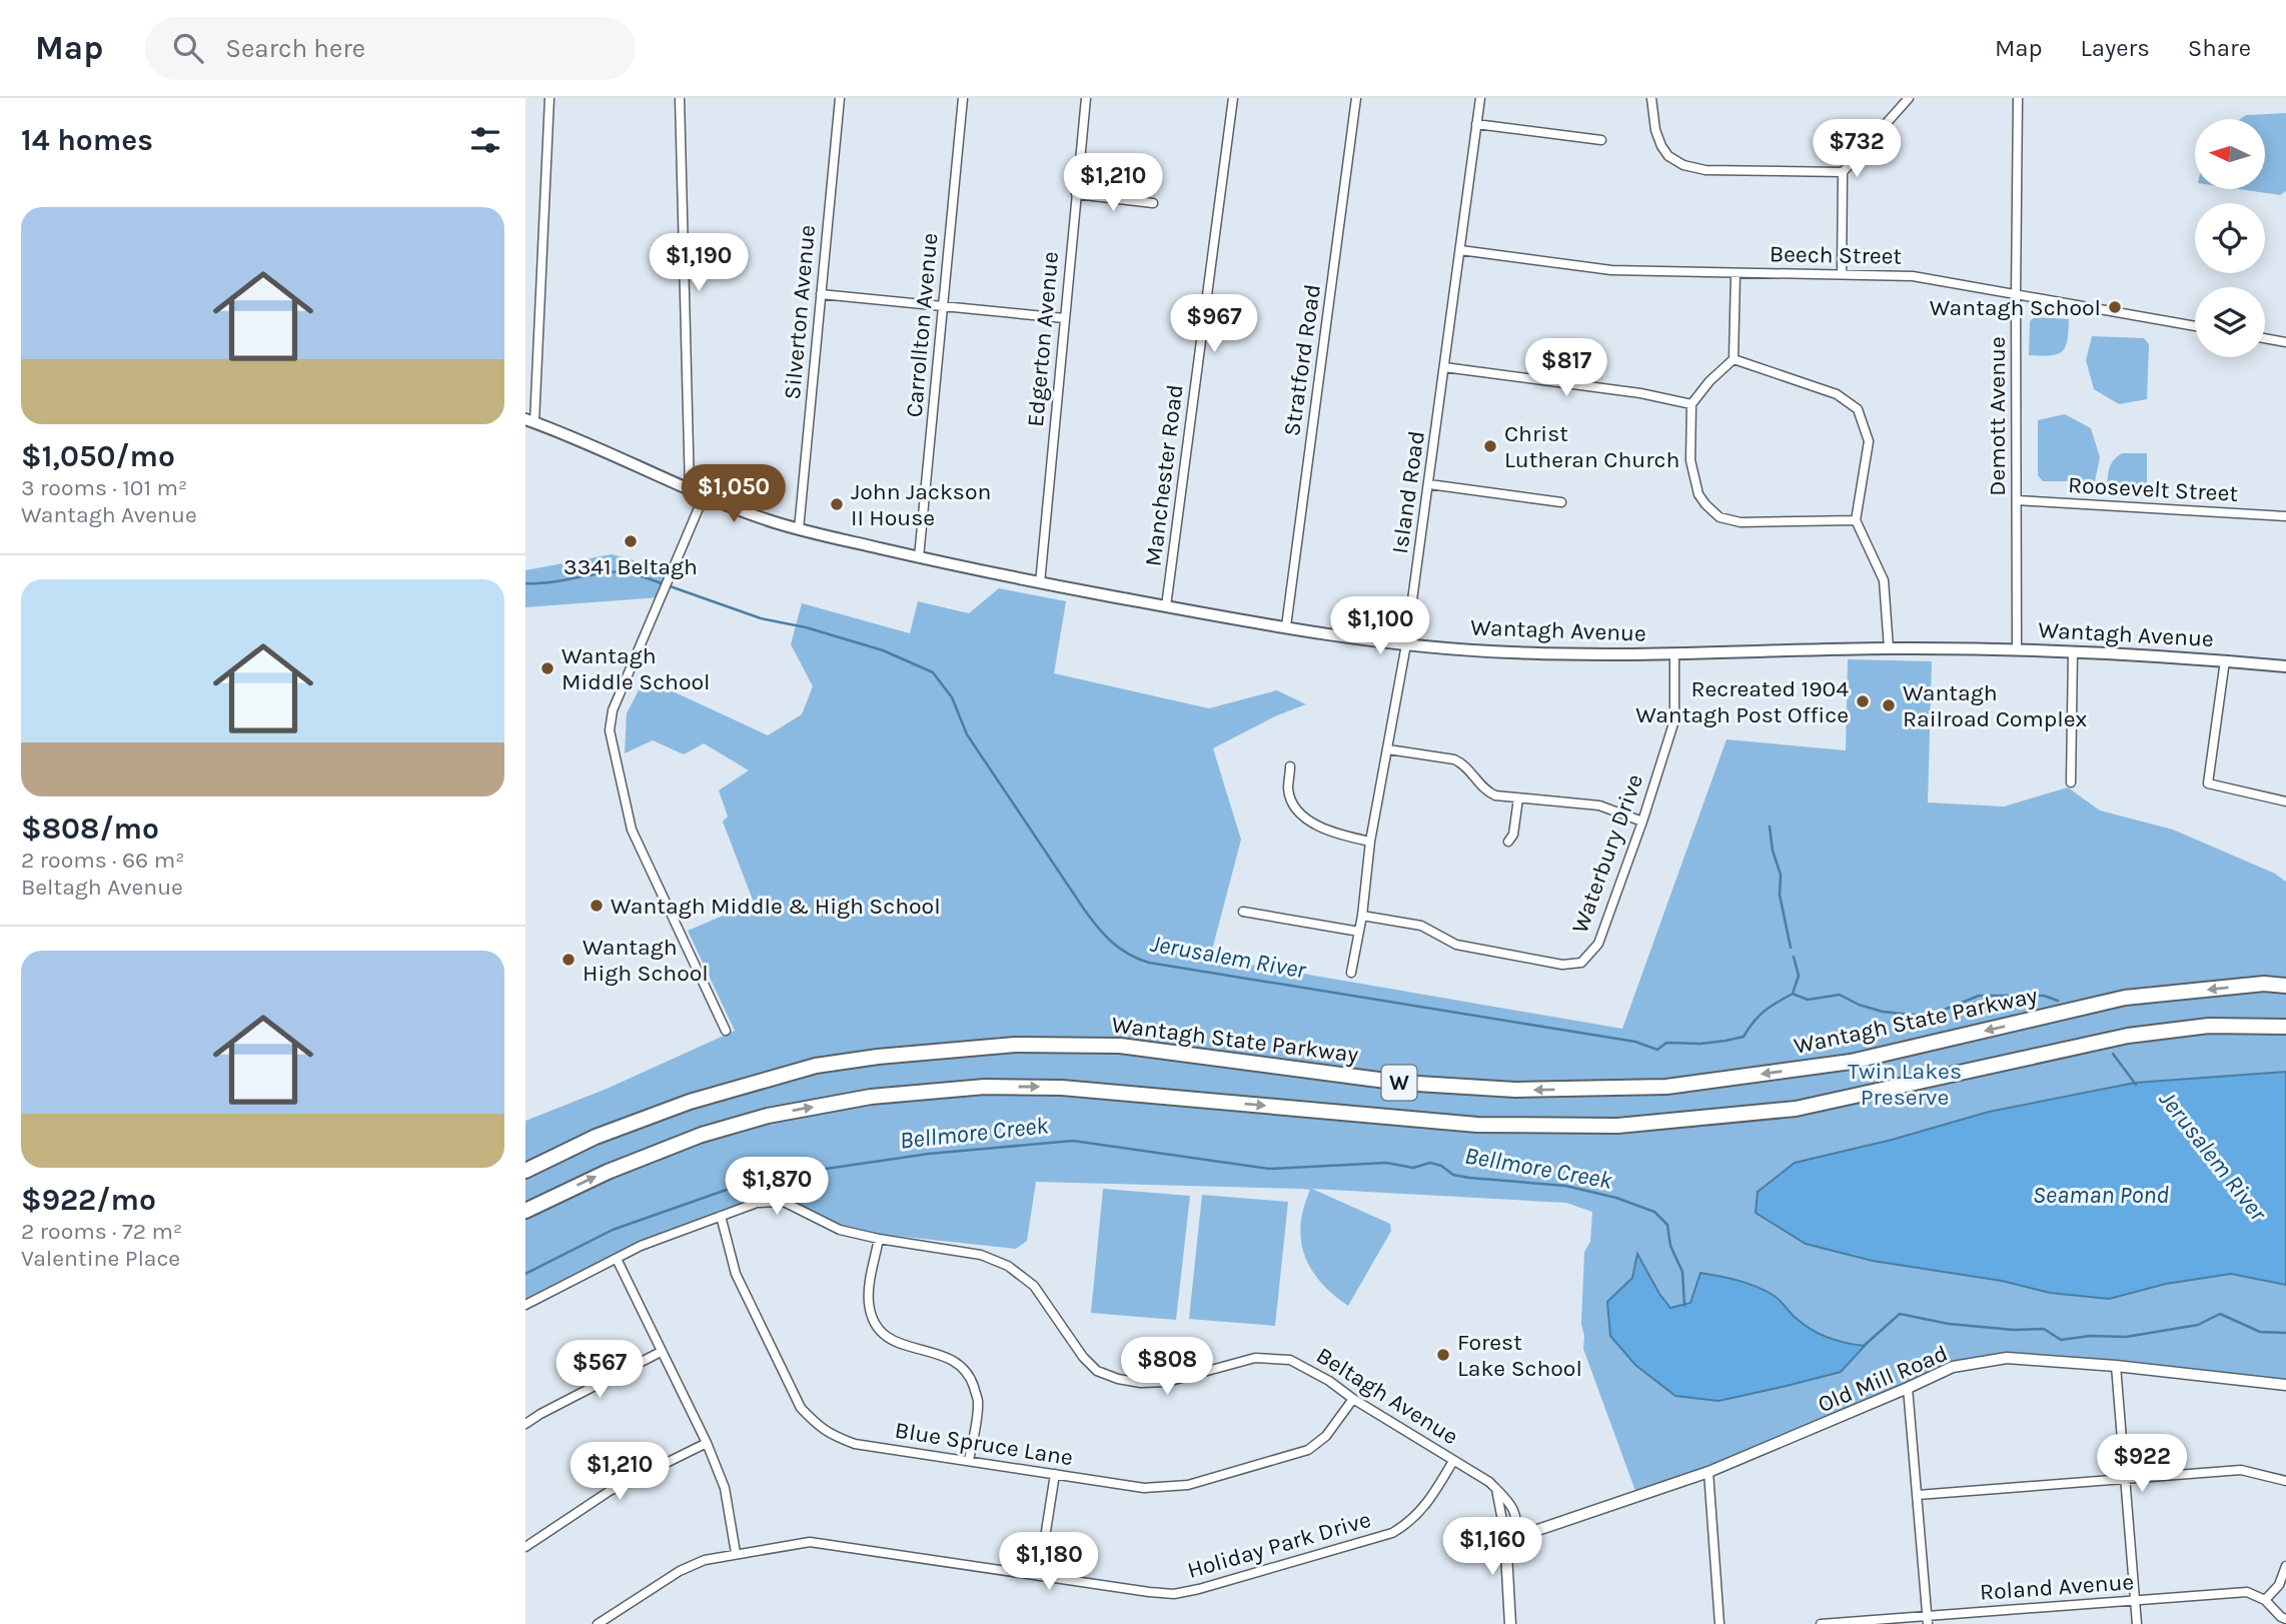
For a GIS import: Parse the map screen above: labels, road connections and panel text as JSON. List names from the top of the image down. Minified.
{"streets":{"highway":["Wantagh State Parkway","W"],"main road":["Wantagh Avenue"],"street":["Beech Street","Silverton Avenue","Carrollton Avenue","Edgerton Avenue","Stratford Road","Demott Avenue","Manchester Road","Roosevelt Street","Island Road","Waterbury Drive","Old Mill Road","Beltagh Avenue","Blue Spruce Lane","Holiday Park Drive","Roland Avenue"]},"crossings":[["Beech Street","Demott Avenue"],["Beech Street","Island Road"],["Silverton Avenue","Wantagh Avenue"],["Carrollton Avenue","Wantagh Avenue"],["Edgerton Avenue","Wantagh Avenue"],["Stratford Road","Wantagh Avenue"],["Demott Avenue","Roosevelt Street"],["Demott Avenue","Wantagh Avenue"],["Manchester Road","Wantagh Avenue"],["Island Road","Wantagh Avenue"],["Island Road","Waterbury Drive"],["Wantagh Avenue","Waterbury Drive"],["Beltagh Avenue","Blue Spruce Lane"],["Beltagh Avenue","Holiday Park Drive"]],"water":["Jerusalem River","Bellmore Creek","Seaman Pond"],"parks":["Twin Lakes Preserve"],"places":["Wantagh School","Christ Lutheran Church","John Jackson II House","3341 Beltagh","Wantagh Middle School","Recreated 1904 Wantagh Post Office","Wantagh Railroad Complex","Wantagh Middle & High School","Wantagh High School","Forest Lake School"],"north":"left","page":{"header":"Map","search":"Search here","nav":["Map","Layers","Share"],"heading":"14 homes","price":["$732","$1,210","$1,190","$967","$817","$1,050","$1,100","$1,870","$808","$567","$922","$1,210","$1,160","$1,180"],"list":[{"name":"$1,050/mo","note":"3 rooms · 101 m² · Wantagh Avenue"},{"name":"$808/mo","note":"2 rooms · 66 m² · Beltagh Avenue"},{"name":"$922/mo","note":"2 rooms · 72 m² · Valentine Place"}]}}
